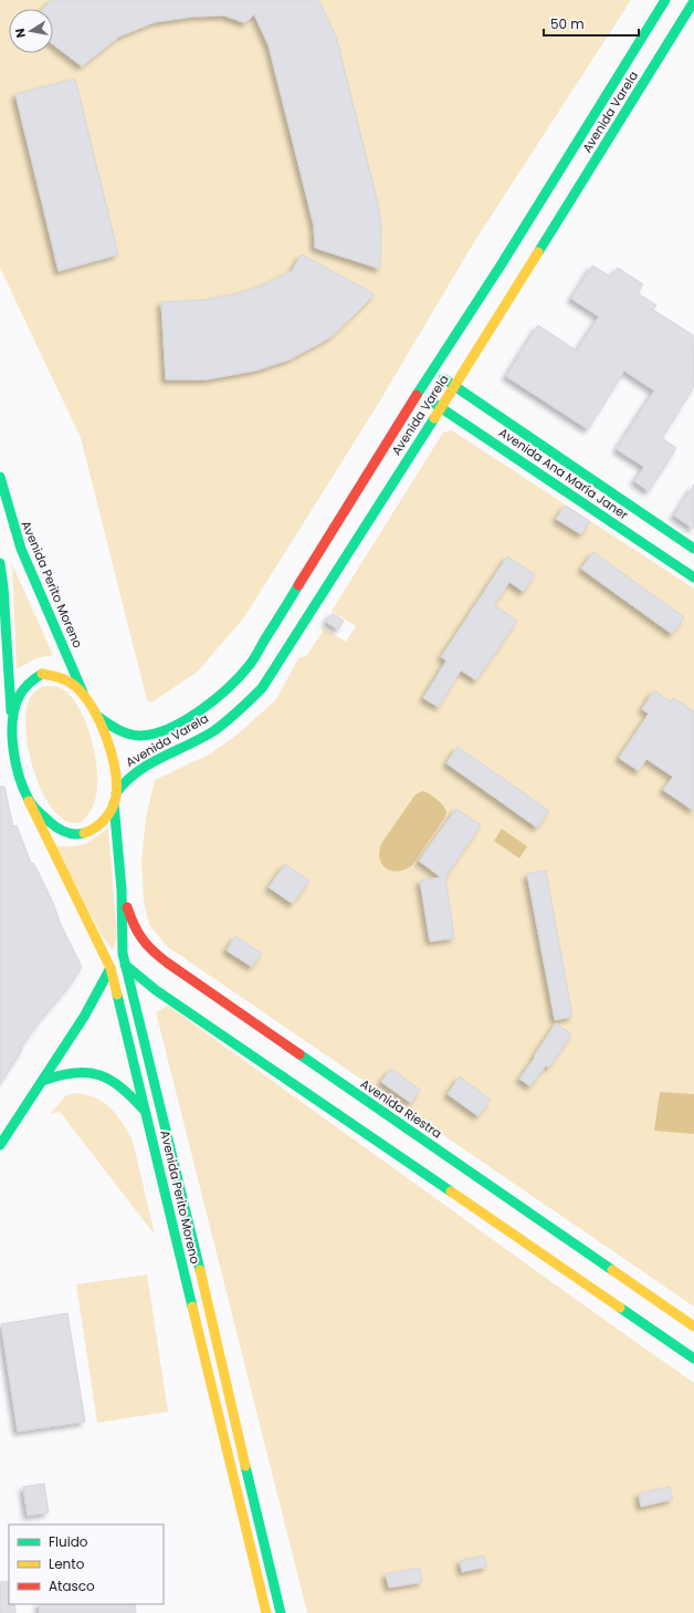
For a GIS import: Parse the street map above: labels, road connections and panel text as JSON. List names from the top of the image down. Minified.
{"streets":{"main road":["Avenida Varela","Avenida Ana María Janer","Avenida Perito Moreno","Avenida Riestra"]},"crossings":[["Avenida Varela","Avenida Ana María Janer"],["Avenida Varela","Avenida Perito Moreno"],["Avenida Perito Moreno","Avenida Riestra"]],"legend":["Fluido","Lento","Atasco"],"scale_bar":"50 m","north":"left"}
